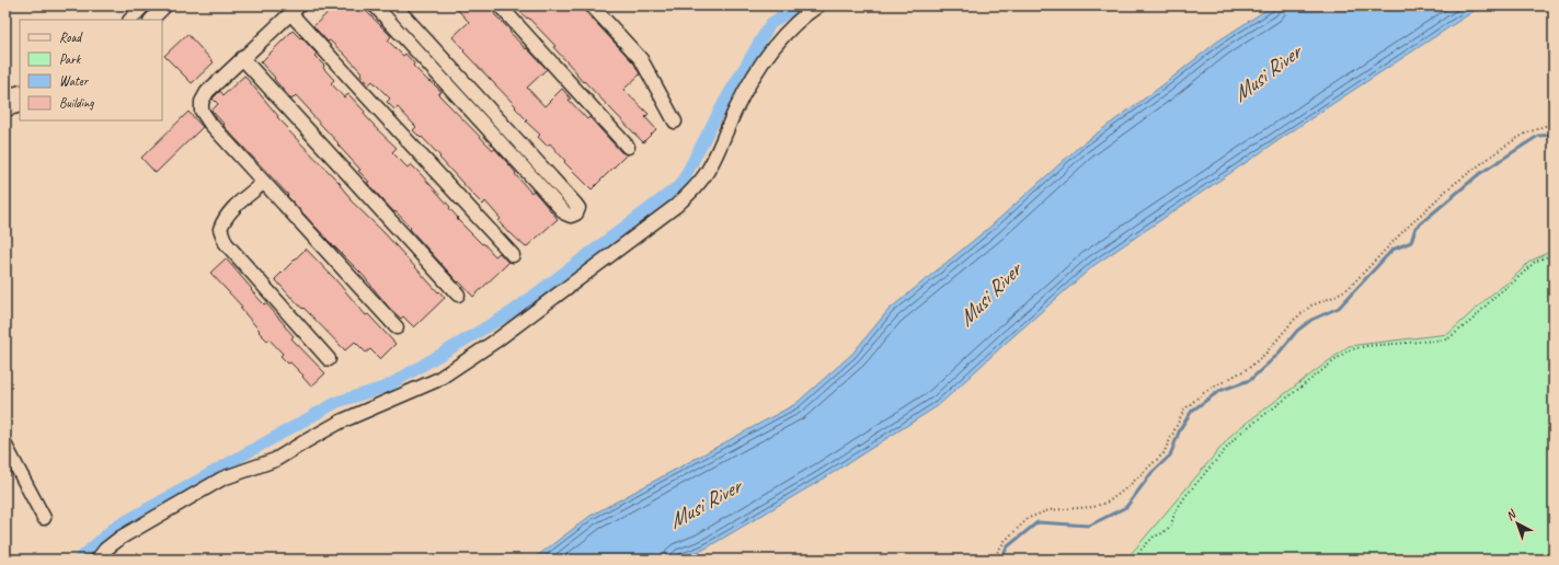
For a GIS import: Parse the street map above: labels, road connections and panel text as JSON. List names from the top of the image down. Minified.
{"water":["Musi River"],"legend":["Road","Park","Water","Building"],"north":"top left"}
